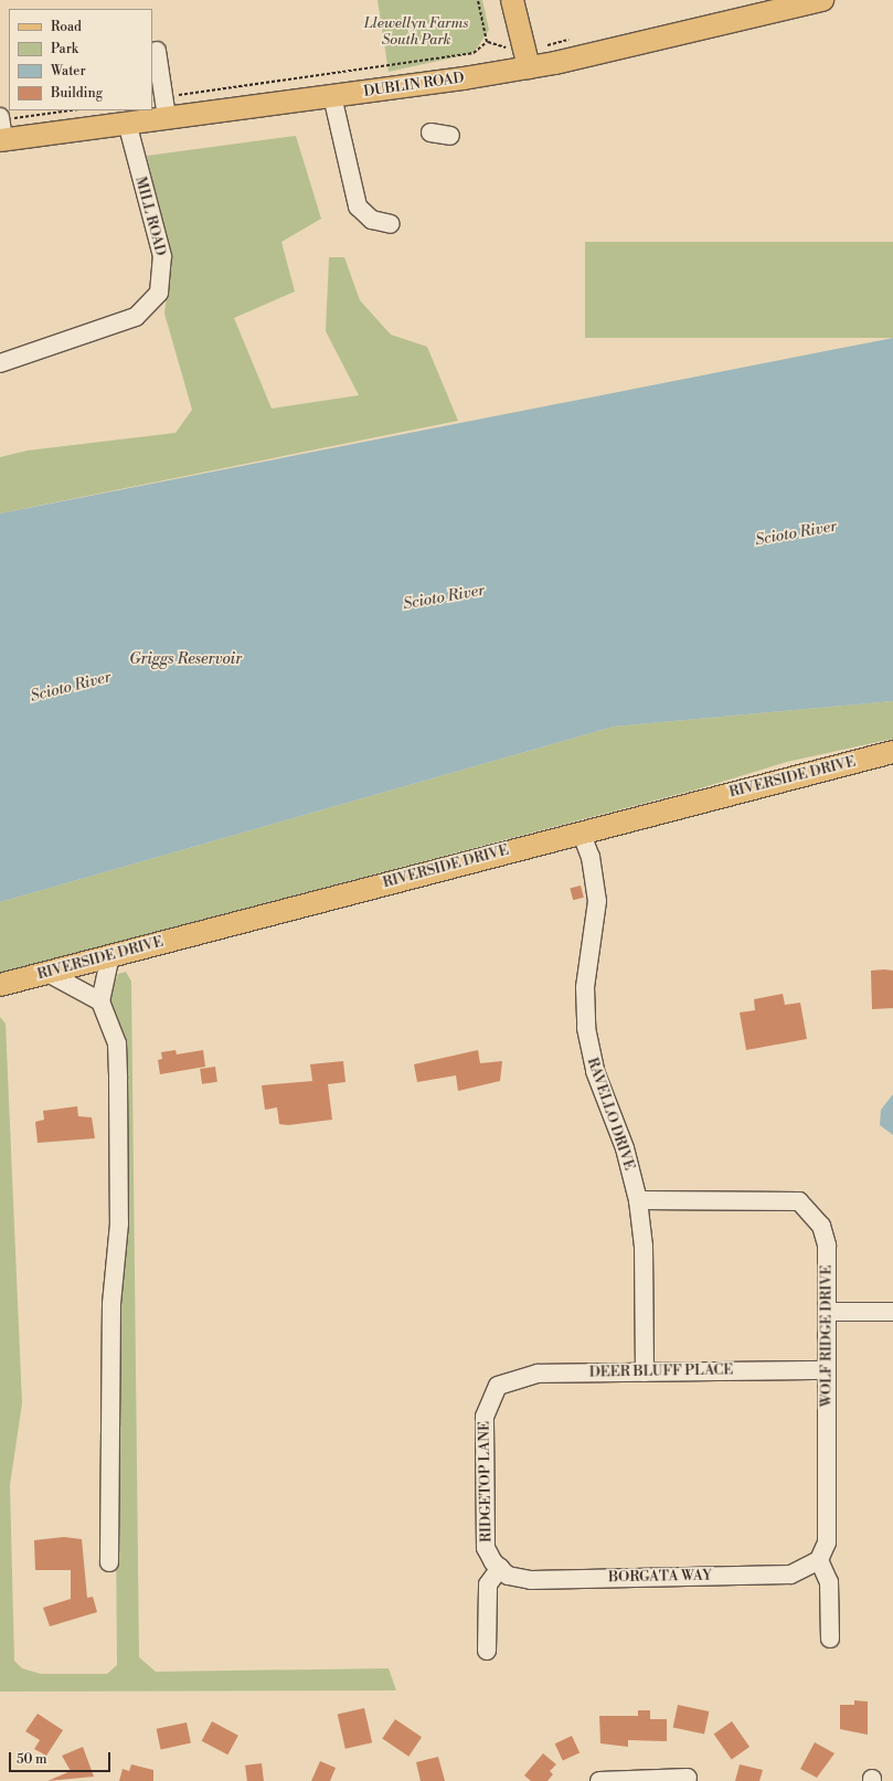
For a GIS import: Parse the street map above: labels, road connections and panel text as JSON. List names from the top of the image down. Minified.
{"streets":{"main road":["DUBLIN ROAD","RIVERSIDE DRIVE"],"street":["MILL ROAD","RAVELLO DRIVE","WOLF RIDGE DRIVE","DEER BLUFF PLACE","RIDGETOP LANE","BORGATA WAY"]},"crossings":[["DUBLIN ROAD","MILL ROAD"],["RIVERSIDE DRIVE","RAVELLO DRIVE"],["RAVELLO DRIVE","WOLF RIDGE DRIVE"],["RAVELLO DRIVE","DEER BLUFF PLACE"],["WOLF RIDGE DRIVE","DEER BLUFF PLACE"],["WOLF RIDGE DRIVE","BORGATA WAY"],["DEER BLUFF PLACE","RIDGETOP LANE"],["RIDGETOP LANE","BORGATA WAY"]],"water":["Scioto River","Griggs Reservoir"],"parks":["Llewellyn Farms South Park"],"legend":["Road","Park","Water","Building"],"scale_bar":"50 m"}
